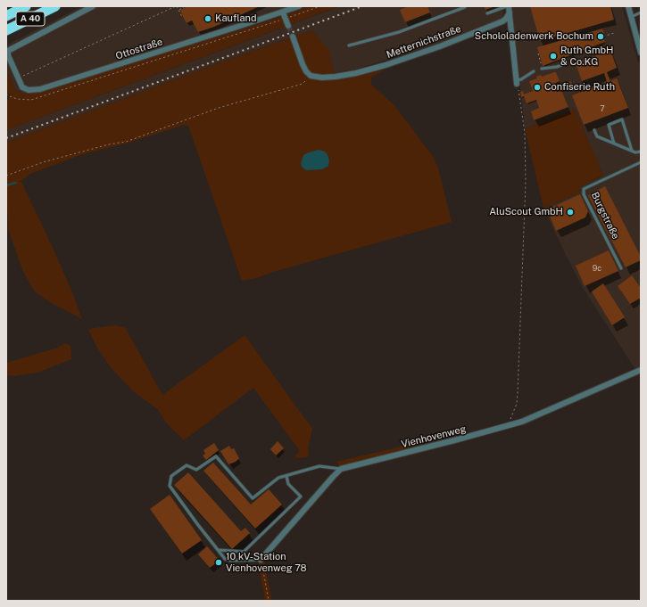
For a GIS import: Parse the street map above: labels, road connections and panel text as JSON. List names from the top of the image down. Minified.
{"streets":{"highway":["A 40"],"street":["Metternichstraße","Ottostraße","Vienhovenweg"],"lane":["Burgstraße"]},"places":["Kaufland","Schololadenwerk Bochum","Ruth GmbH & Co.KG","Confiserie Ruth","AluScout GmbH","10 kV-Station Vienhovenweg 78"],"house_numbers":["7","9c"]}
